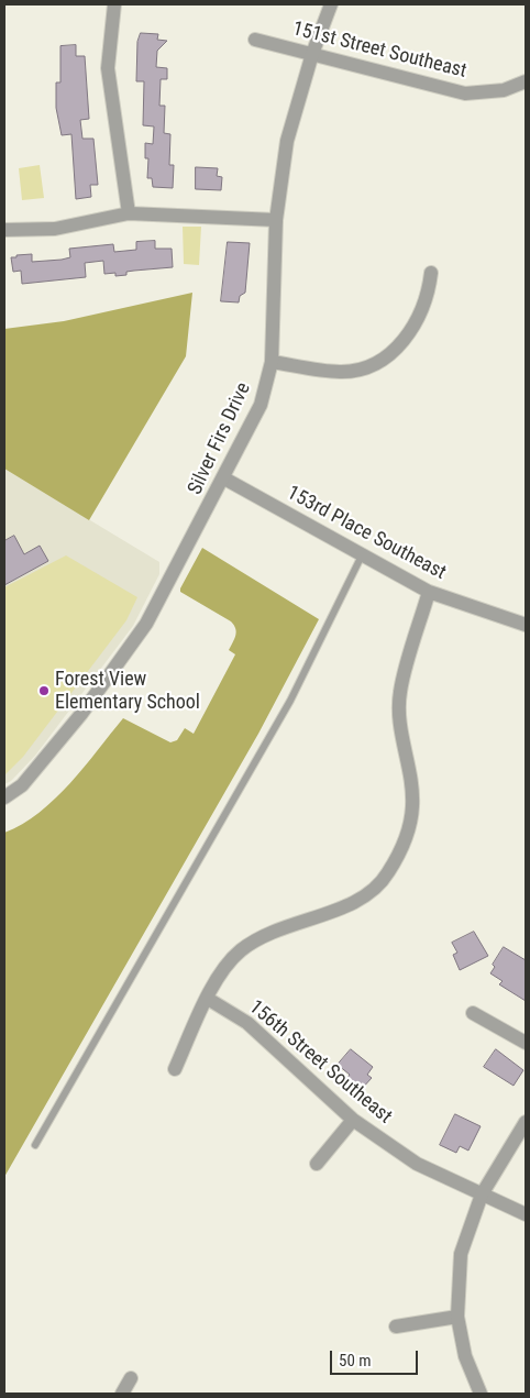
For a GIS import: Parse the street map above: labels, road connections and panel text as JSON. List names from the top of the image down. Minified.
{"streets":{"street":["151st Street Southeast","Silver Firs Drive","153rd Place Southeast","156th Street Southeast"]},"crossings":[["151st Street Southeast","Silver Firs Drive"],["Silver Firs Drive","153rd Place Southeast"]],"places":["Forest View Elementary School"],"scale_bar":"50 m"}
